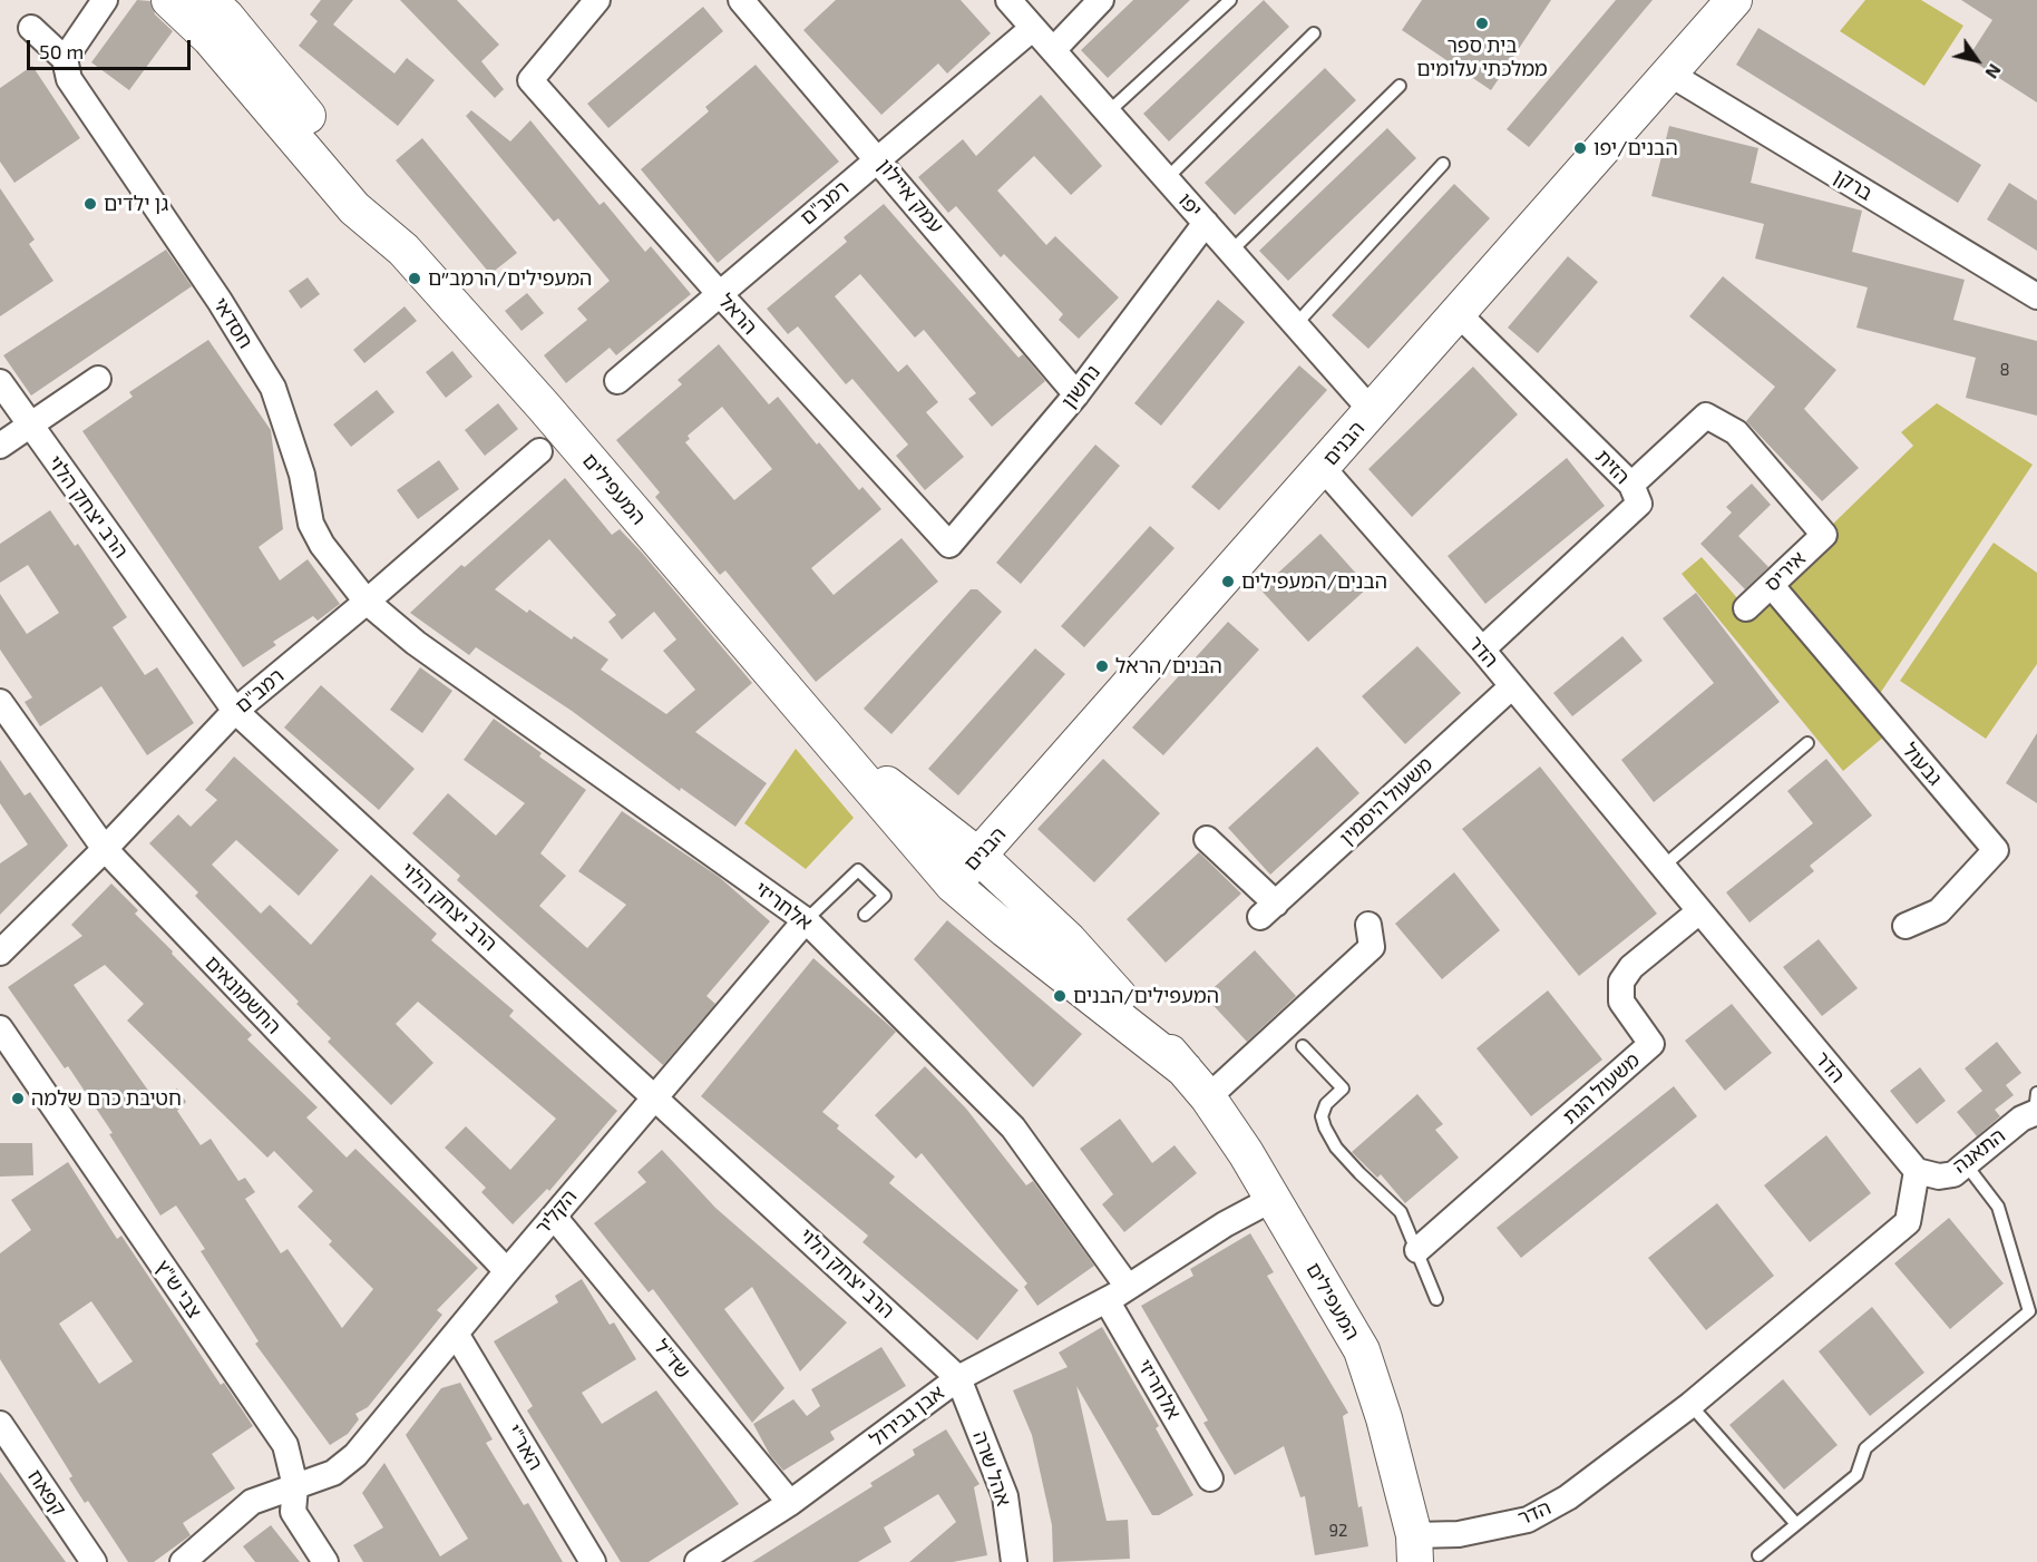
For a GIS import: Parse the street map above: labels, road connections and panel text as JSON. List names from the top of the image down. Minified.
{"streets":{"street":["ברקן","עמק איילון","רמב\"ם","יפו","הראל","חסדאי","נחשון","הבנים","הזית","המעפילים","הרב יצחק הלוי","איריס","הדר","גבעול","משעול היסמין","אלחריזי","החשמונאים","משעול הגת","התאנה","הקליר","צבי ש\"ץ","שד\"ל","אבן גבירול","האר\"י","אהל שרה","קפאח"]},"crossings":[["ברקן","הבנים"],["עמק איילון","רמב\"ם"],["עמק איילון","נחשון"],["רמב\"ם","יפו"],["רמב\"ם","הראל"],["רמב\"ם","חסדאי"],["רמב\"ם","הרב יצחק הלוי"],["רמב\"ם","אלחריזי"],["רמב\"ם","החשמונאים"],["יפו","נחשון"],["יפו","הבנים"],["הראל","נחשון"],["חסדאי","אלחריזי"],["הבנים","הזית"],["הבנים","המעפילים"],["הבנים","הדר"],["הזית","איריס"],["הזית","הדר"],["המעפילים","הדר"],["המעפילים","אבן גבירול"],["הרב יצחק הלוי","הקליר"],["הרב יצחק הלוי","אבן גבירול"],["הרב יצחק הלוי","אהל שרה"],["איריס","גבעול"],["הדר","משעול היסמין"],["הדר","משעול הגת"],["הדר","התאנה"],["אלחריזי","הקליר"],["אלחריזי","אבן גבירול"],["החשמונאים","הקליר"],["הקליר","צבי ש\"ץ"],["הקליר","שד\"ל"],["הקליר","האר\"י"],["שד\"ל","אבן גבירול"],["אבן גבירול","אהל שרה"]],"places":["בית ספר ממלכתי עלומים","הבנים/יפו","גן ילדים","המעפילים/הרמב״ם","הבנים/המעפילים","הבנים/הראל","המעפילים/הבנים","חטיבת כרם שלמה"],"house_numbers":["8","92"],"scale_bar":"50 m","north":"bottom right"}
